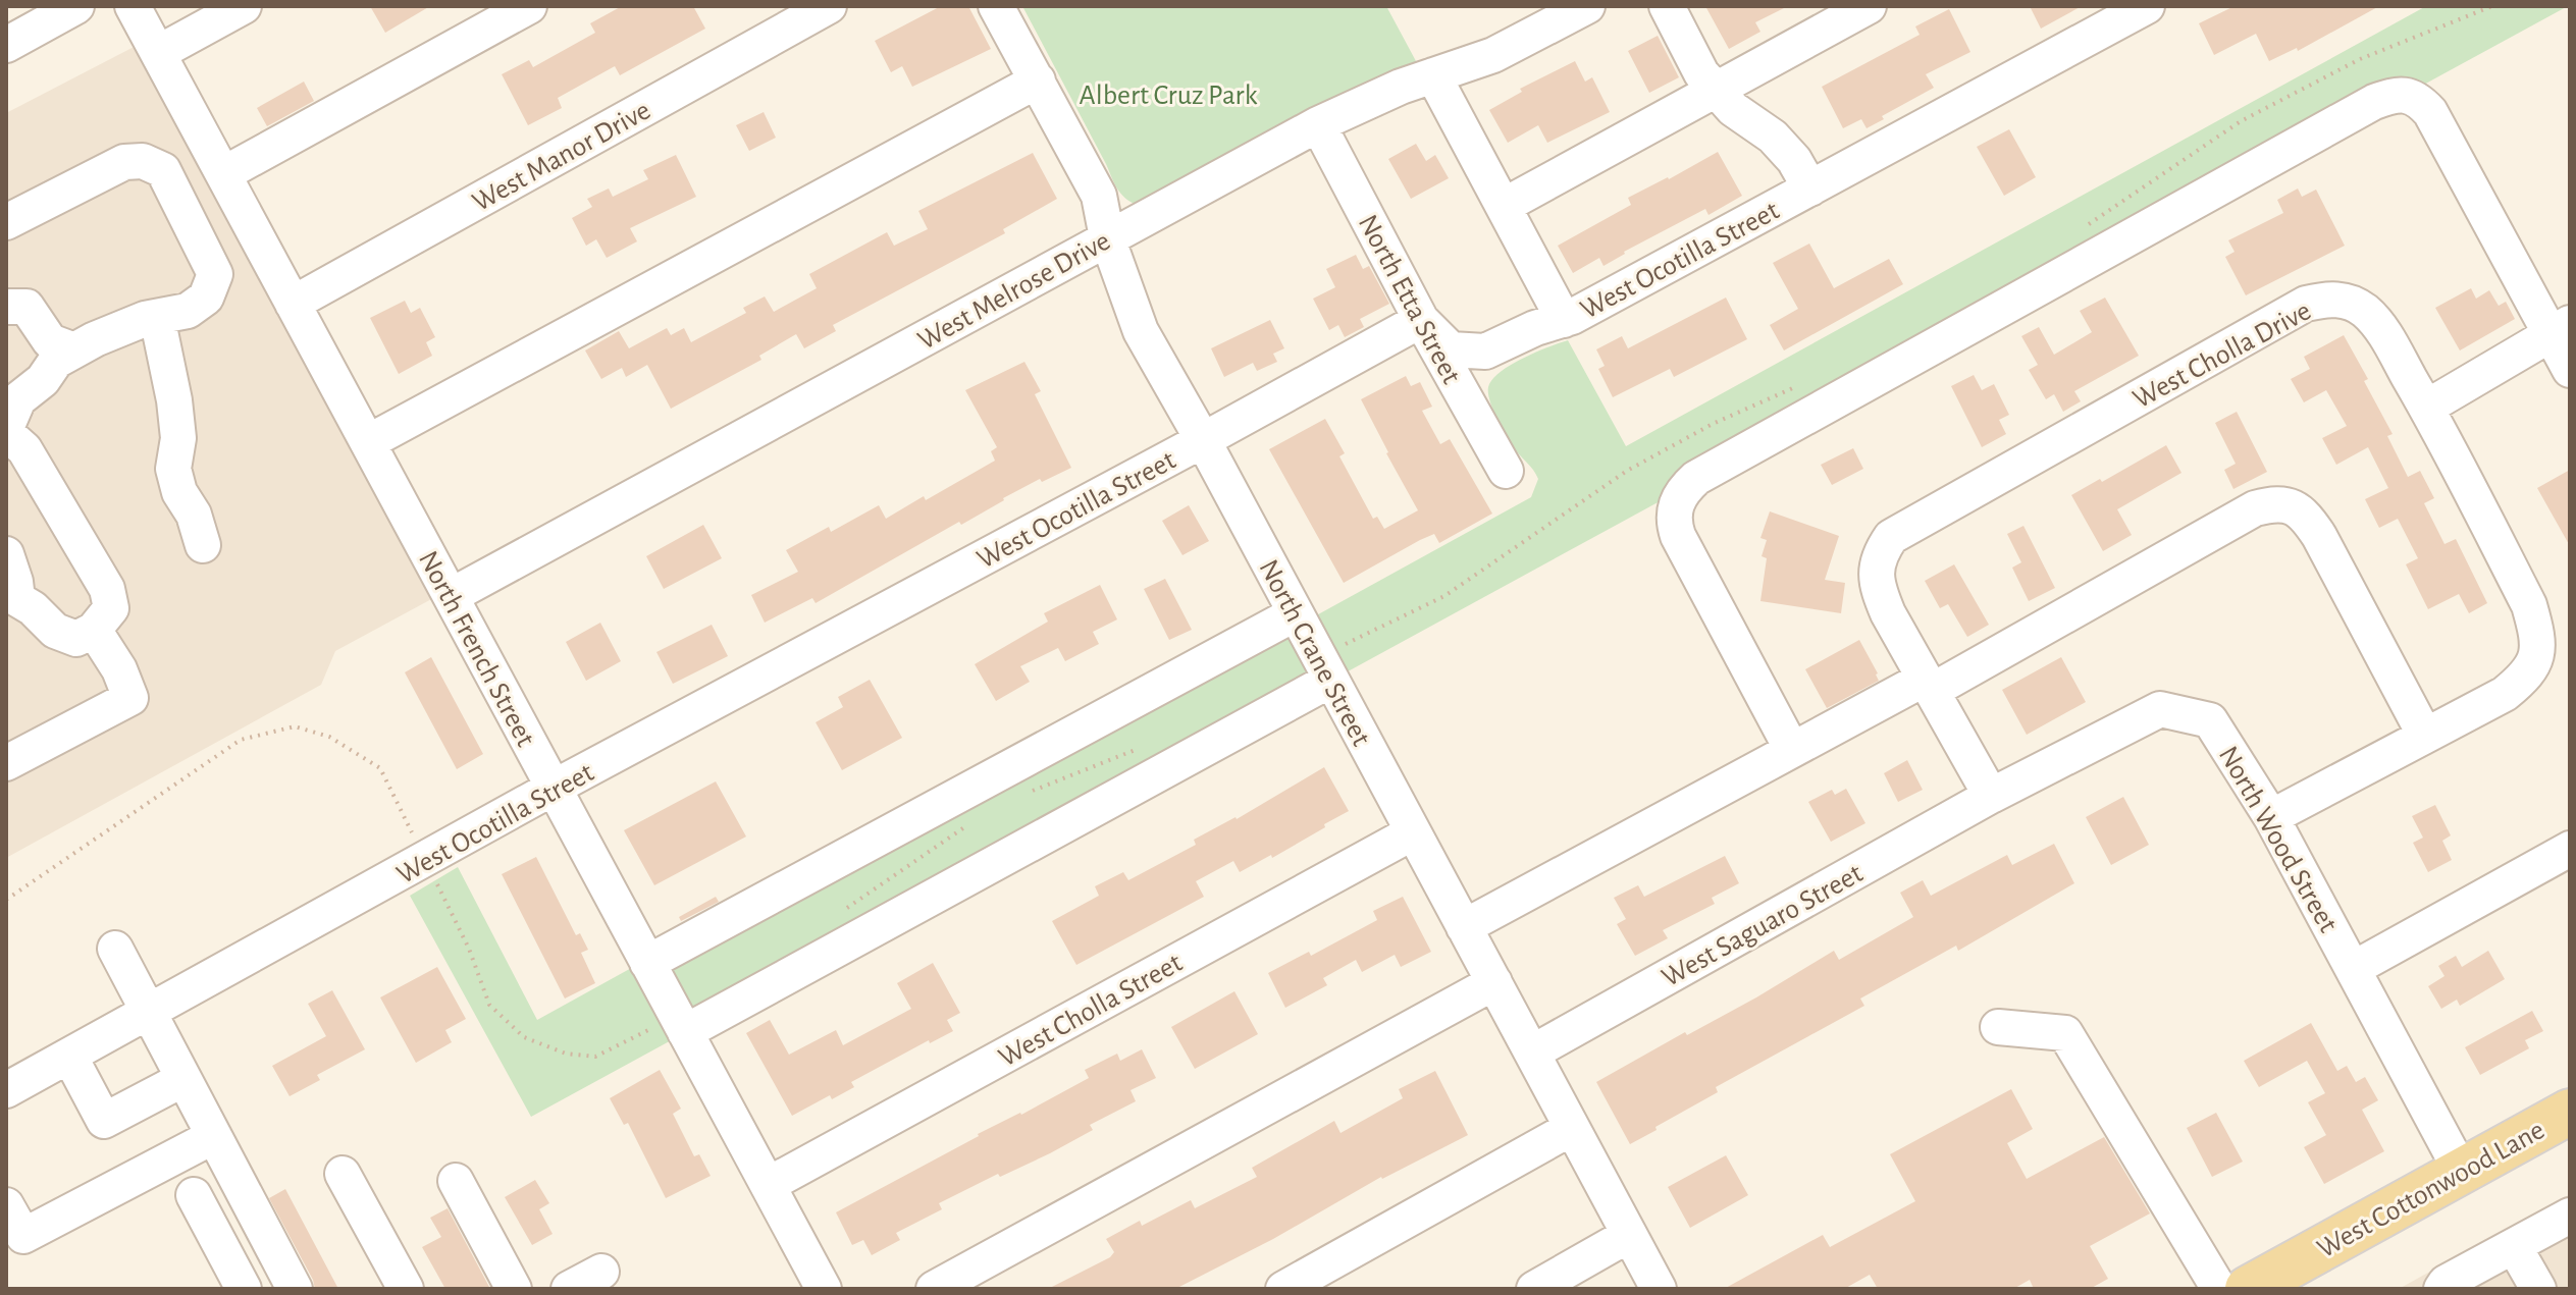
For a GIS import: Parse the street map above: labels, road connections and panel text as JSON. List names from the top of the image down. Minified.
{"streets":{"main road":["West Cottonwood Lane"],"street":["West Manor Drive","West Ocotilla Street","West Melrose Drive","North Etta Street","West Cholla Drive","North French Street","North Crane Street","North Wood Street","West Saguaro Street","West Cholla Street"]},"crossings":[["West Manor Drive","North French Street"],["West Ocotilla Street","North Etta Street"],["West Ocotilla Street","North French Street"],["West Ocotilla Street","North Crane Street"],["West Melrose Drive","North Etta Street"],["West Melrose Drive","North French Street"],["West Melrose Drive","North Crane Street"],["West Cholla Drive","North Wood Street"],["West Cholla Drive","West Saguaro Street"],["North French Street","West Cholla Street"],["North Crane Street","West Saguaro Street"],["North Crane Street","West Cholla Street"],["North Wood Street","West Saguaro Street"],["North Wood Street","West Cottonwood Lane"]],"parks":["Albert Cruz Park"]}
